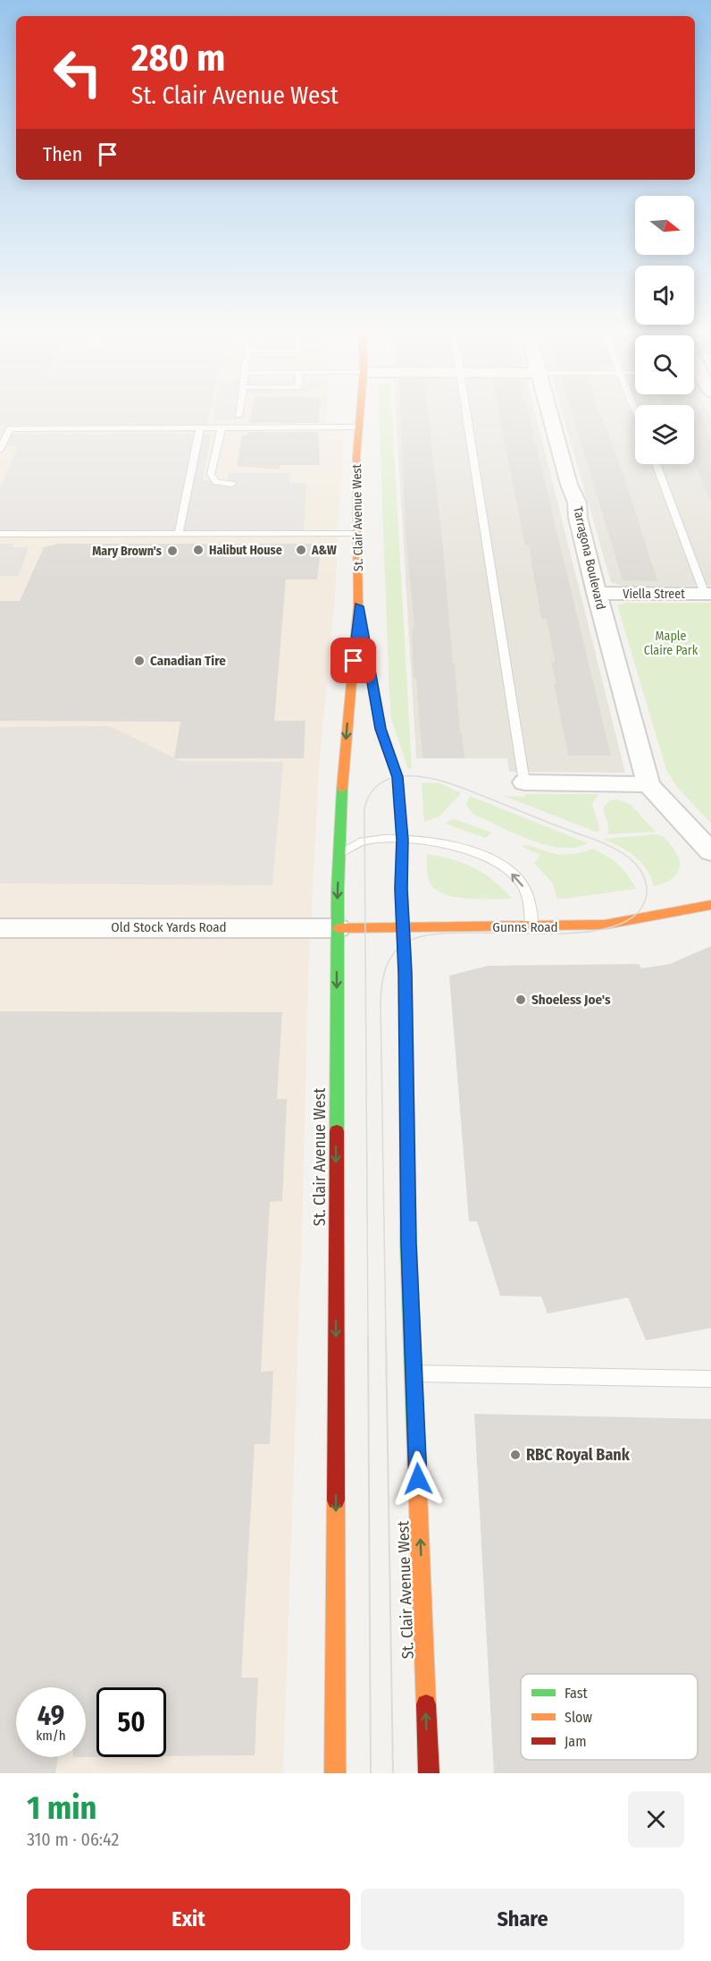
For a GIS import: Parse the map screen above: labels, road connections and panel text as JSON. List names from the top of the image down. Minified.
{"streets":{"main road":["St. Clair Avenue West","Gunns Road"],"street":["Tarragona Boulevard","Viella Street","Old Stock Yards Road"]},"crossings":[["St. Clair Avenue West","Old Stock Yards Road"],["St. Clair Avenue West","Gunns Road"],["Tarragona Boulevard","Viella Street"],["Old Stock Yards Road","Gunns Road"]],"parks":["Maple Claire Park"],"places":["Halibut House","A&W","Mary Brown's","Canadian Tire","Shoeless Joe's","RBC Royal Bank"],"legend":["Fast","Slow","Jam"],"north":"right","page":{"turn":["280 m","St. Clair Avenue West"],"then":"Then","speed":"49 km/h","limit":"50","heading":["1 min","310 m · 06:42"],"buttons":["Exit","Share"]}}
